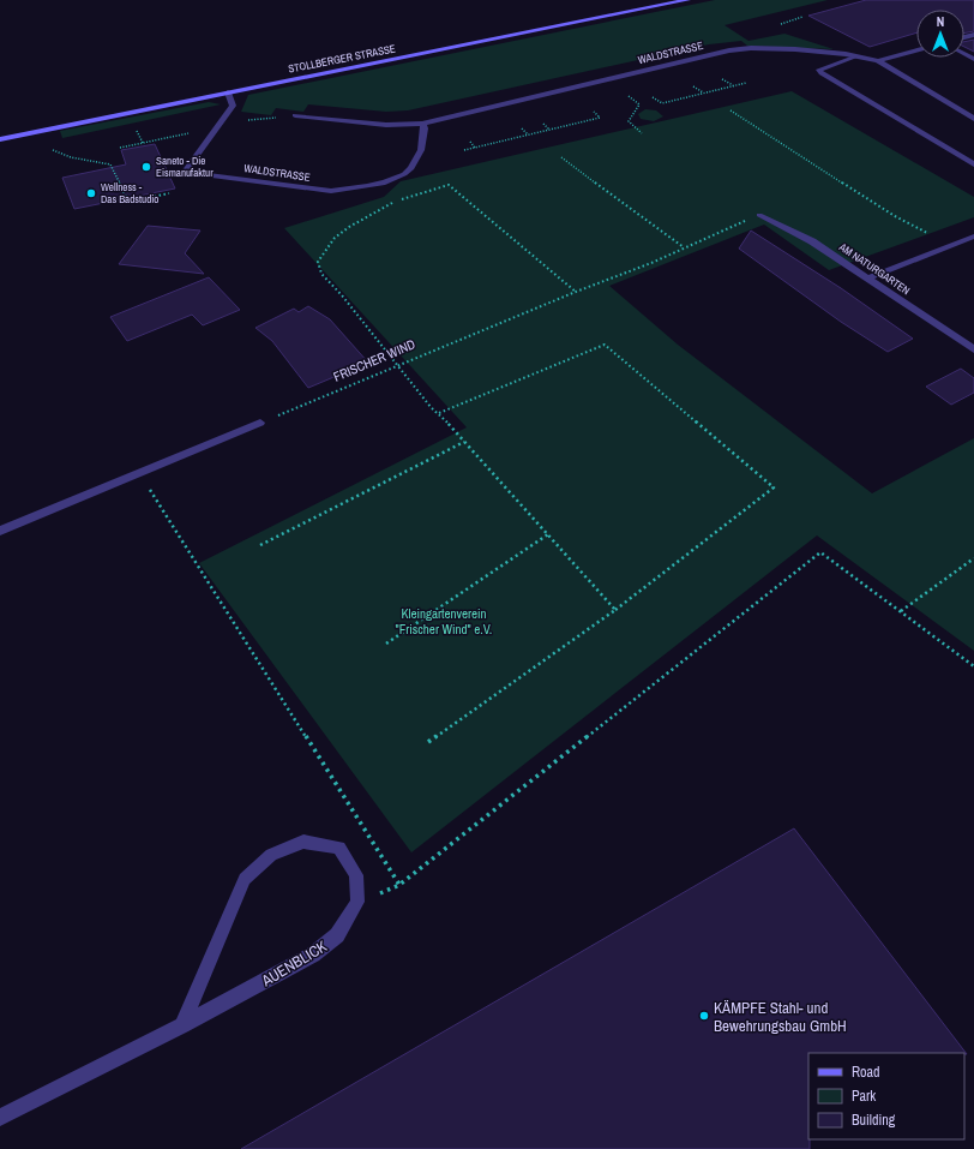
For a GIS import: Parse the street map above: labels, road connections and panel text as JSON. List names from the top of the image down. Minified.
{"streets":{"main road":["STOLLBERGER STRASSE"],"street":["WALDSTRASSE","AM NATURGARTEN","AUENBLICK"],"path":["FRISCHER WIND"]},"crossings":[["WALDSTRASSE","STOLLBERGER STRASSE"],["AM NATURGARTEN","FRISCHER WIND"]],"parks":["Kleingartenverein \"Frischer Wind\" e.V."],"places":["Saneto - Die Eismanufaktur","Wellness - Das Badstudio","KÄMPFE Stahl- und Bewehrungsbau GmbH"],"legend":["Road","Park","Building"],"north":"top"}
